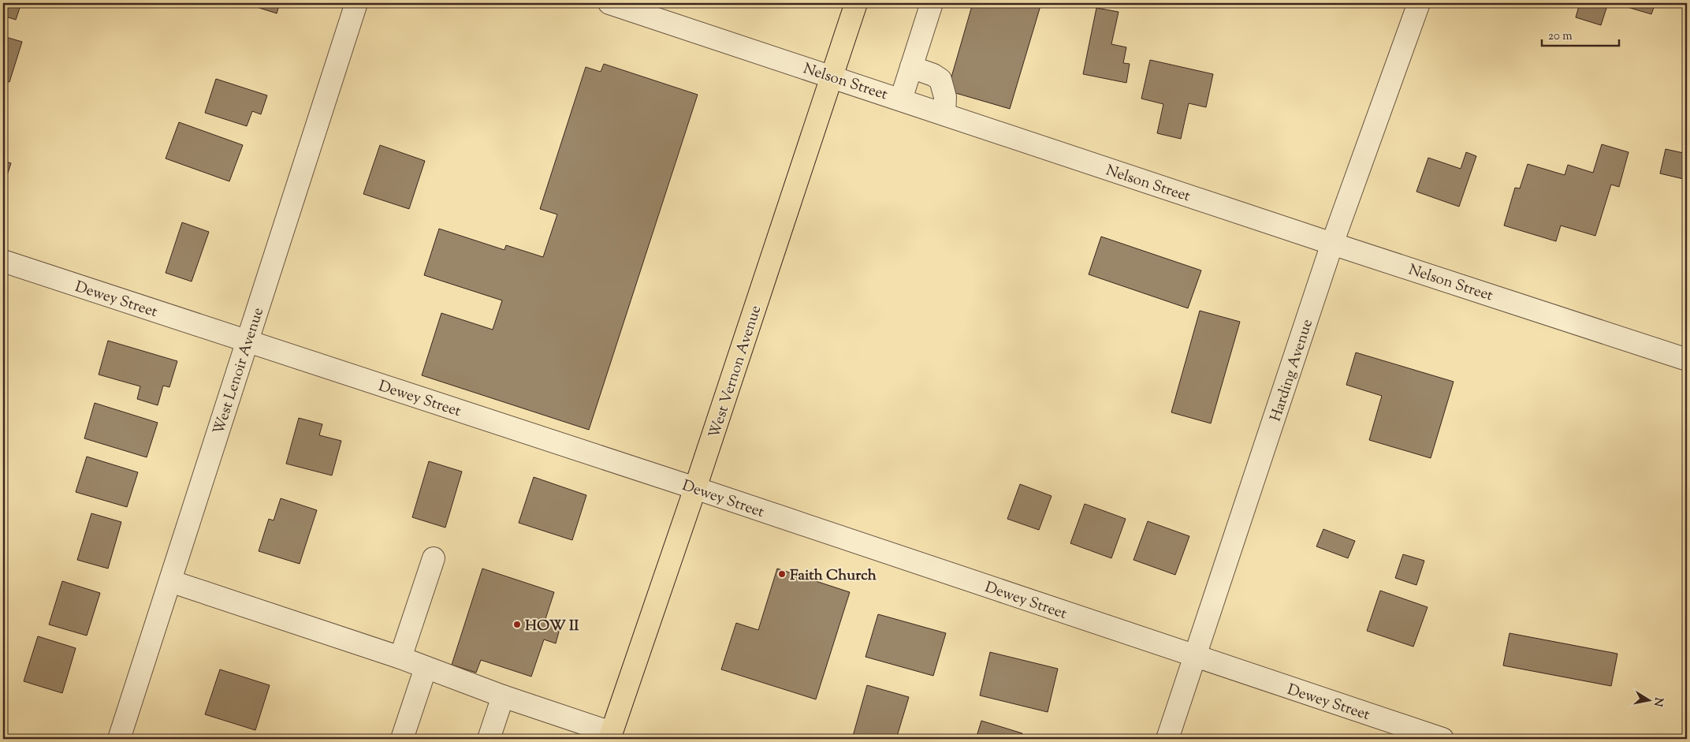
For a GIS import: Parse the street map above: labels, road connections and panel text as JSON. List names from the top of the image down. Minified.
{"streets":{"main road":["West Vernon Avenue"],"street":["Nelson Street","Dewey Street","Harding Avenue","West Lenoir Avenue"]},"crossings":[["Nelson Street","Harding Avenue"],["Nelson Street","West Vernon Avenue"],["Dewey Street","Harding Avenue"],["Dewey Street","West Lenoir Avenue"],["Dewey Street","West Vernon Avenue"]],"places":["Faith Church","HOW II"],"scale_bar":"20 m","north":"right"}
